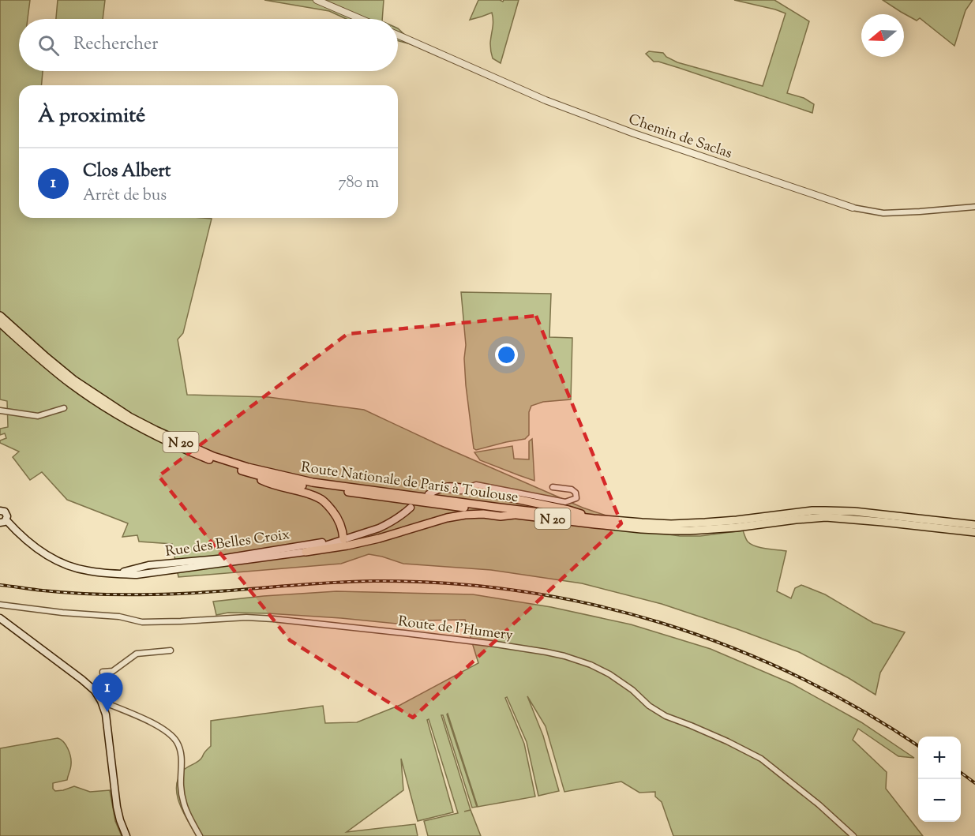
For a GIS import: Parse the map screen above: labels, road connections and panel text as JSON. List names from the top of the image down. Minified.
{"streets":{"main road":["N 20","Route Nationale de Paris à Toulouse","Rue des Belles Croix"],"street":["Chemin de Saclas","Route de l'Humery"]},"north":"left","page":{"search":"Rechercher","heading":"À proximité","list":[{"mark":"1","name":"Clos Albert","note":"Arrêt de bus","value":"780 m"}],"pins":"1","map_buttons":["+","−"]}}
